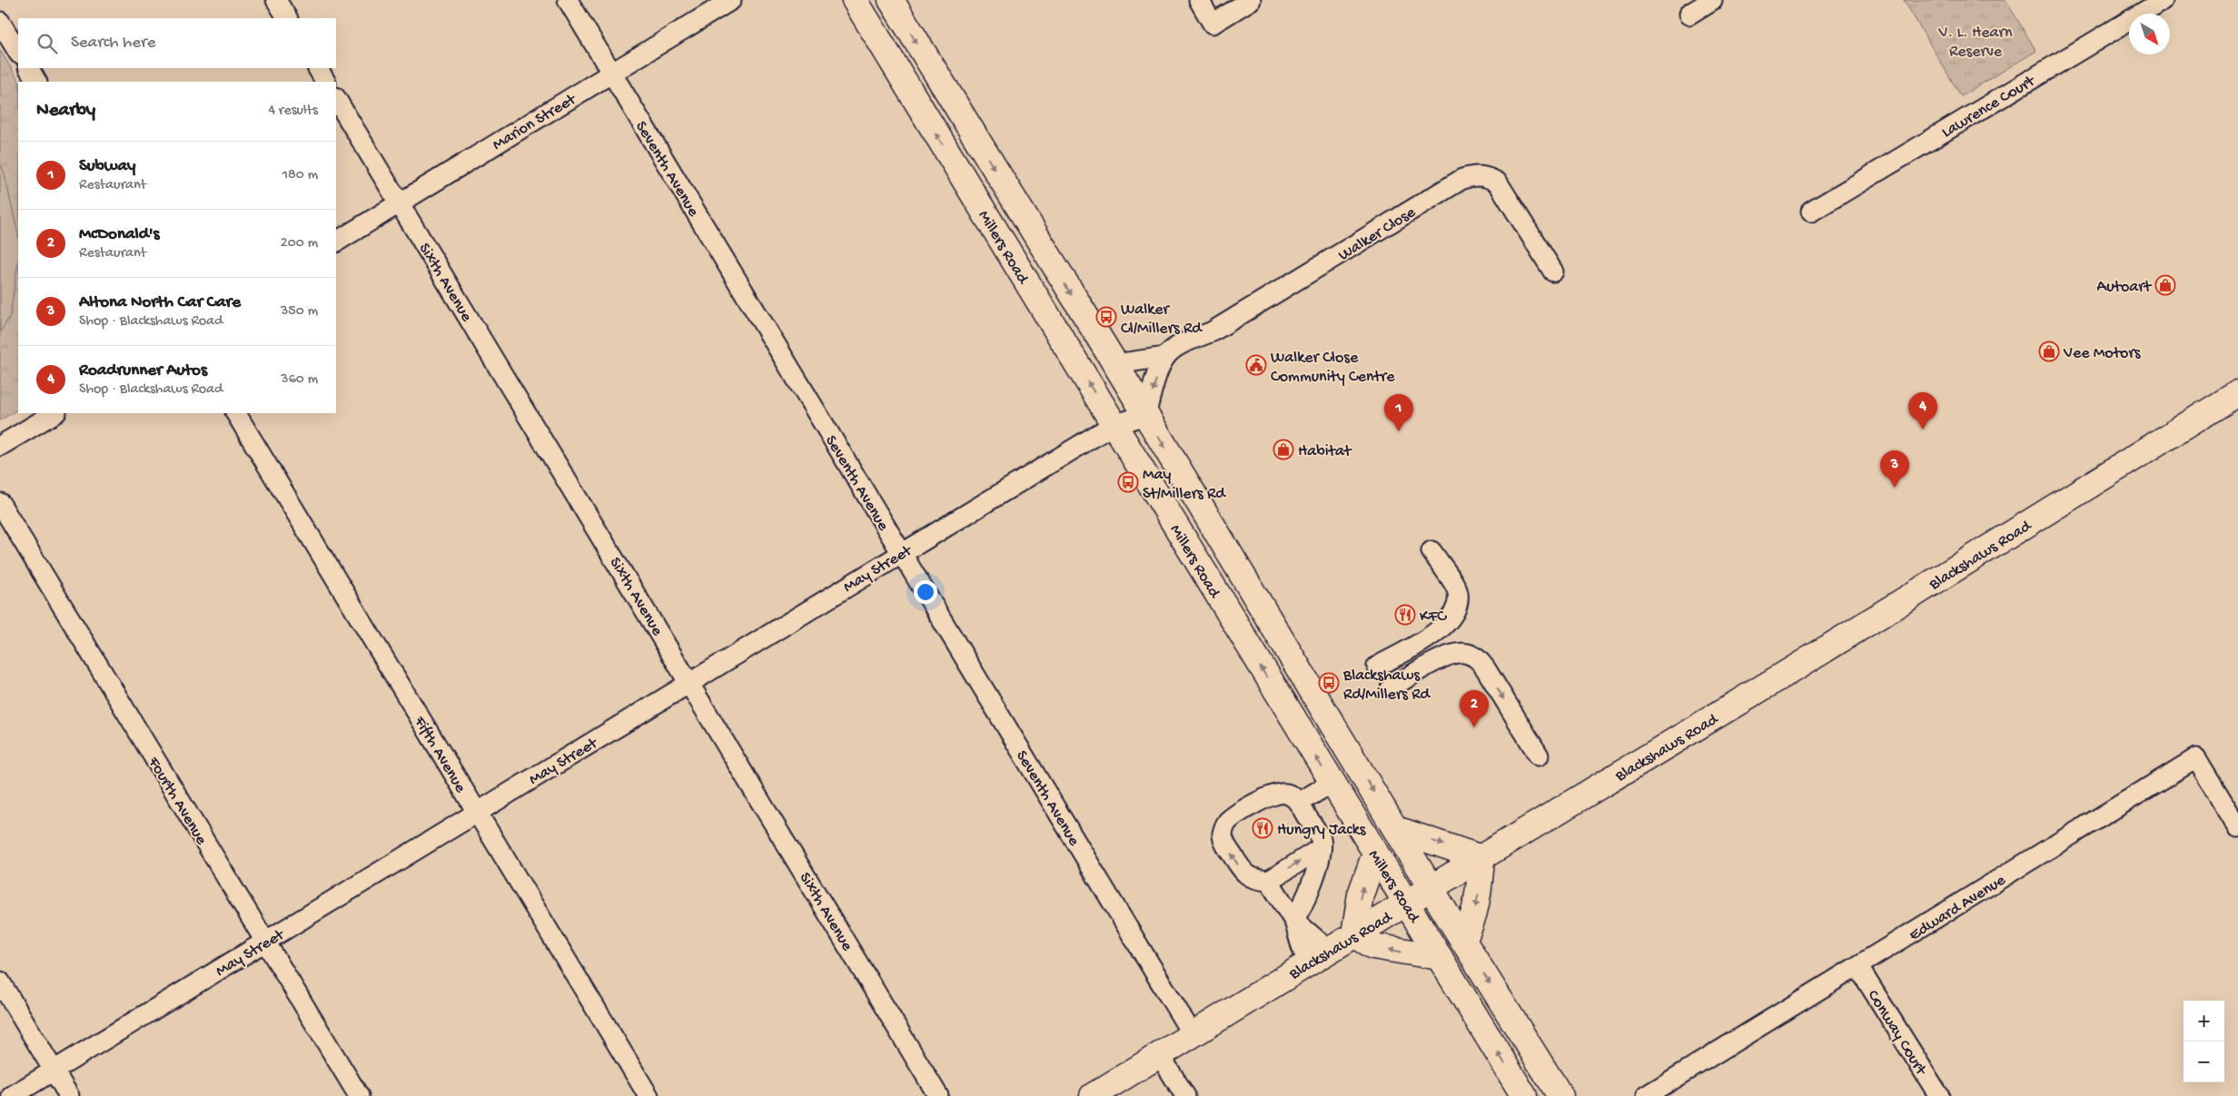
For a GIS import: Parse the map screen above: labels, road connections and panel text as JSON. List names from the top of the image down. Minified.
{"streets":{"main road":["Millers Road","Blackshaws Road"],"street":["Lawrence Court","Marion Street","Seventh Avenue","Walker Close","Sixth Avenue","May Street","Fifth Avenue","Fourth Avenue","Edward Avenue","Conway Court"]},"crossings":[["Marion Street","Seventh Avenue"],["Marion Street","Sixth Avenue"],["Seventh Avenue","Blackshaws Road"],["Seventh Avenue","May Street"],["Walker Close","Millers Road"],["Millers Road","Blackshaws Road"],["Millers Road","May Street"],["Sixth Avenue","May Street"],["May Street","Fifth Avenue"],["May Street","Fourth Avenue"],["Edward Avenue","Conway Court"]],"parks":["V. L. Hearn Reserve"],"places":{"shop":["Autoart","Vee Motors","Habitat"],"bus stop":["Walker Cl/Millers Rd","May St/Millers Rd","Blackshaws Rd/Millers Rd"],"public building":["Walker Close Community Centre"],"restaurant":["KFC","Hungry Jacks"]},"north":"bottom right","page":{"search":"Search here","heading":["Nearby","4 results"],"list":[{"mark":"1","name":"Subway","note":"Restaurant","value":"180 m"},{"mark":"2","name":"McDonald's","note":"Restaurant","value":"200 m"},{"mark":"3","name":"Altona North Car Care","note":"Shop · Blackshaws Road","value":"350 m"},{"mark":"4","name":"Roadrunner Autos","note":"Shop · Blackshaws Road","value":"360 m"}],"pins":["4","1","3","2"],"map_buttons":["+","−"]}}
